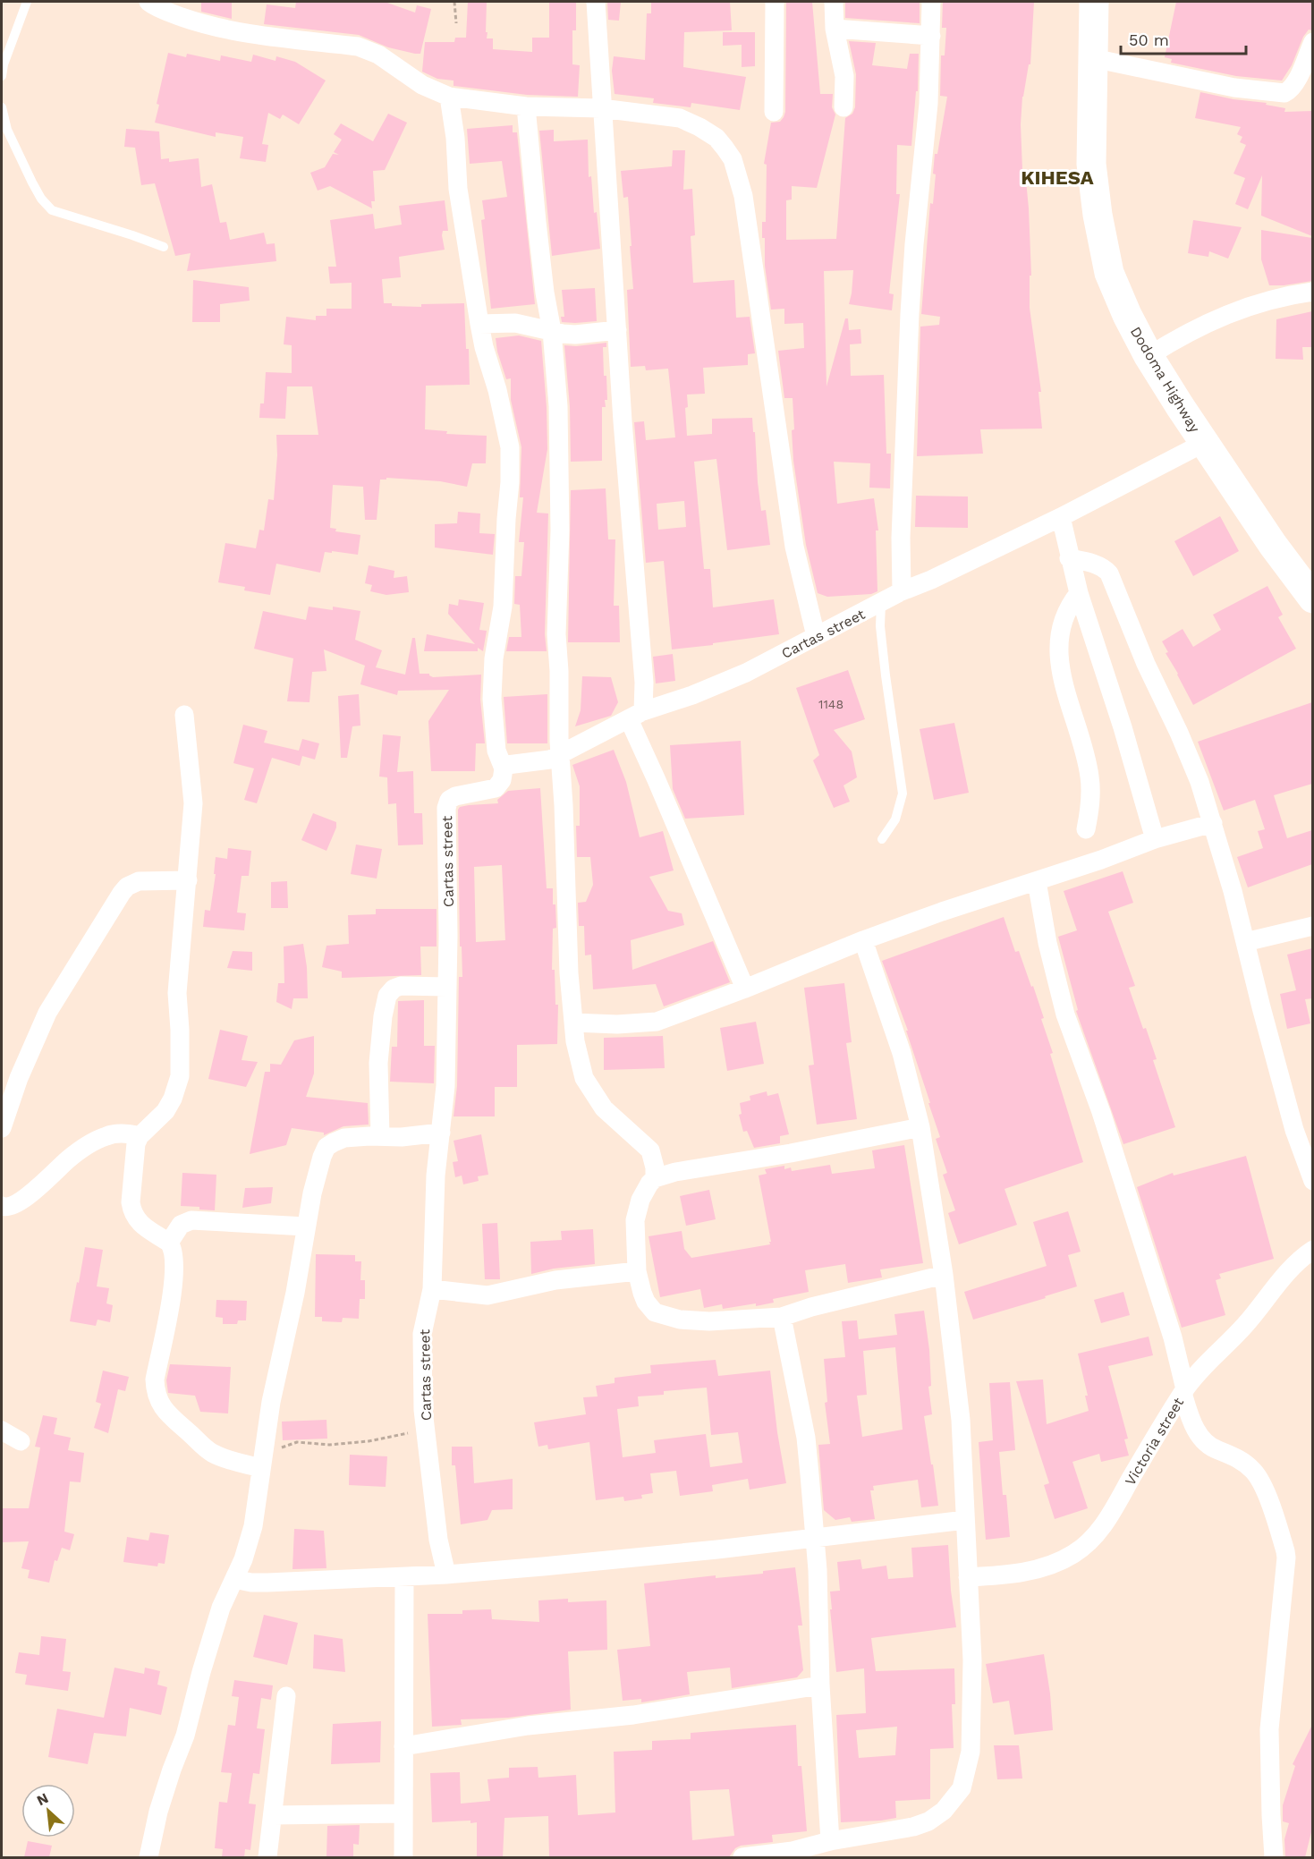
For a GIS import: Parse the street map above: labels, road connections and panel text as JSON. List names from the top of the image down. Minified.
{"streets":{"highway":["Dodoma Highway"],"street":["Cartas street","Victoria street"]},"crossings":[["Dodoma Highway","Cartas street"]],"districts":["KIHESA"],"house_numbers":["1148"],"scale_bar":"50 m","north":"top left"}
